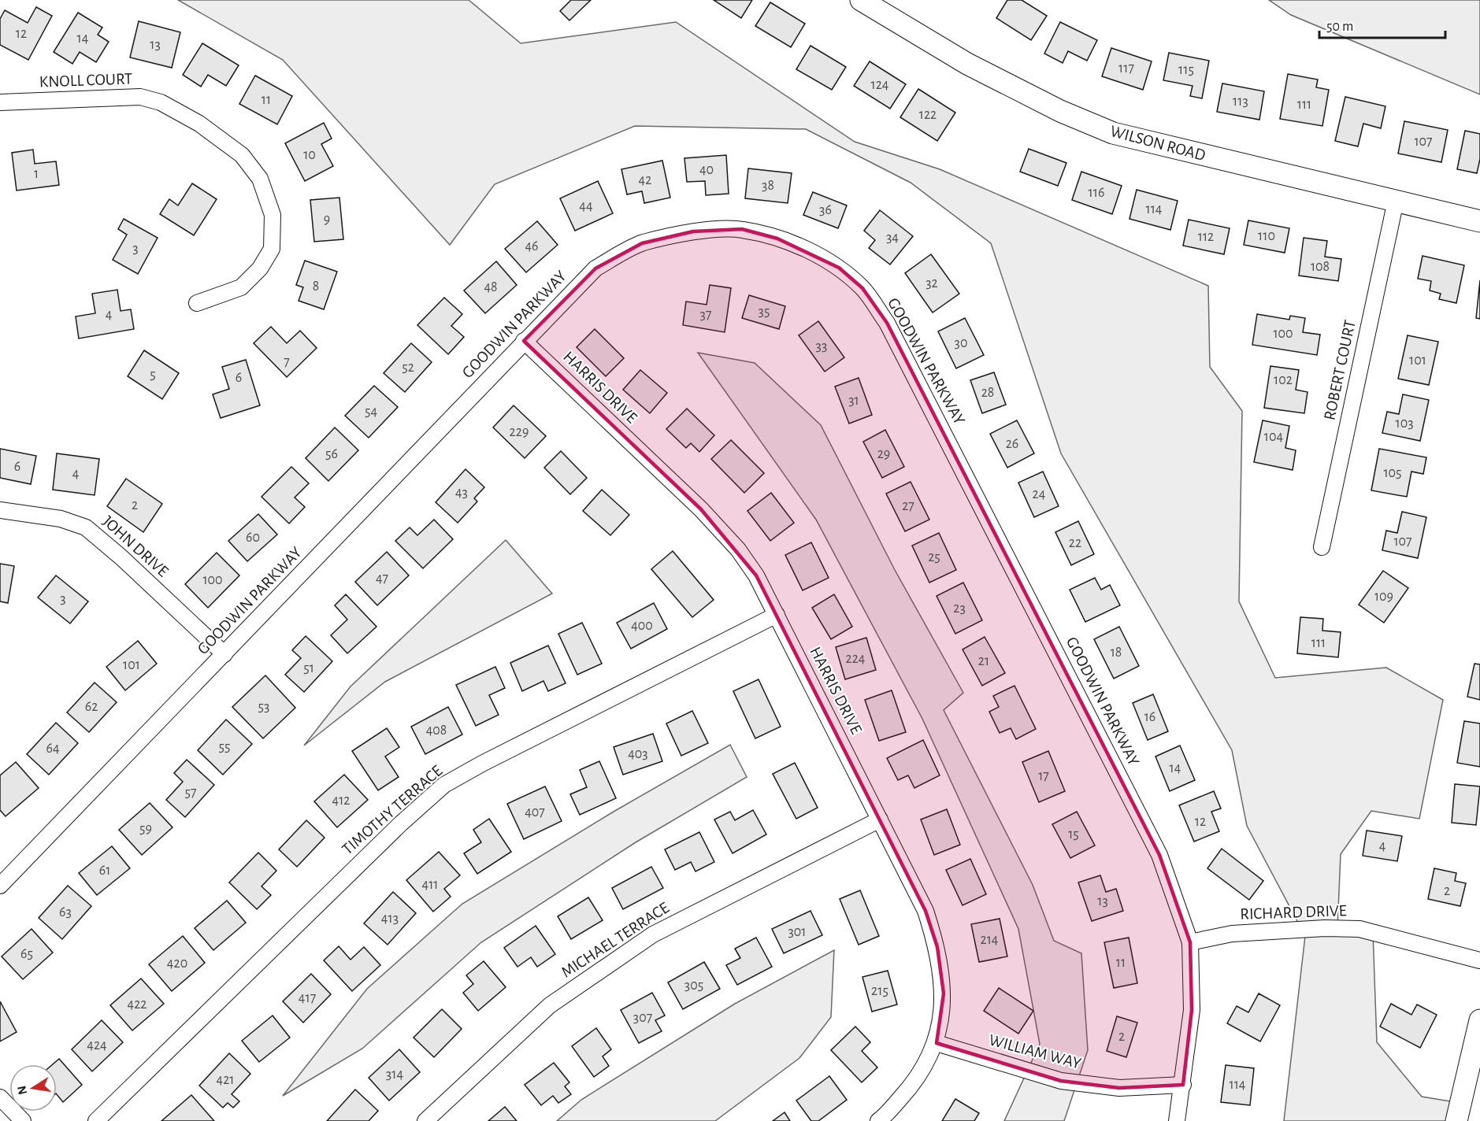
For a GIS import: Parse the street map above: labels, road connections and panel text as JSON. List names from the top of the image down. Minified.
{"streets":{"street":["KNOLL COURT","WILSON ROAD","GOODWIN PARKWAY","ROBERT COURT","HARRIS DRIVE","JOHN DRIVE","TIMOTHY TERRACE","RICHARD DRIVE","MICHAEL TERRACE","WILLIAM WAY"]},"crossings":[["WILSON ROAD","ROBERT COURT"],["GOODWIN PARKWAY","HARRIS DRIVE"],["GOODWIN PARKWAY","JOHN DRIVE"],["GOODWIN PARKWAY","RICHARD DRIVE"],["GOODWIN PARKWAY","WILLIAM WAY"],["HARRIS DRIVE","TIMOTHY TERRACE"],["HARRIS DRIVE","MICHAEL TERRACE"],["HARRIS DRIVE","WILLIAM WAY"]],"house_numbers":["12","14","13","117","115","124","11","113","111","122","107","10","40","1","42","38","116","44","114","36","9","110","112","34","46","3","108","32","8","48","35","4","37","100","30","33","101","7","52","5","6","102","28","31","54","103","229","104","26","56","29","6","105","4","43","24","2","27","60","107","22","25","47","100","109","3","23","400","111","18","224","21","101","51","62","53","16","408","55","64","403","14","17","57","412","407","12","59","15","4","61","411","2","13","63","413","301","214","65","11","420","305","215","417","422","307","2","424","314","421","114"],"scale_bar":"50 m","north":"left"}
